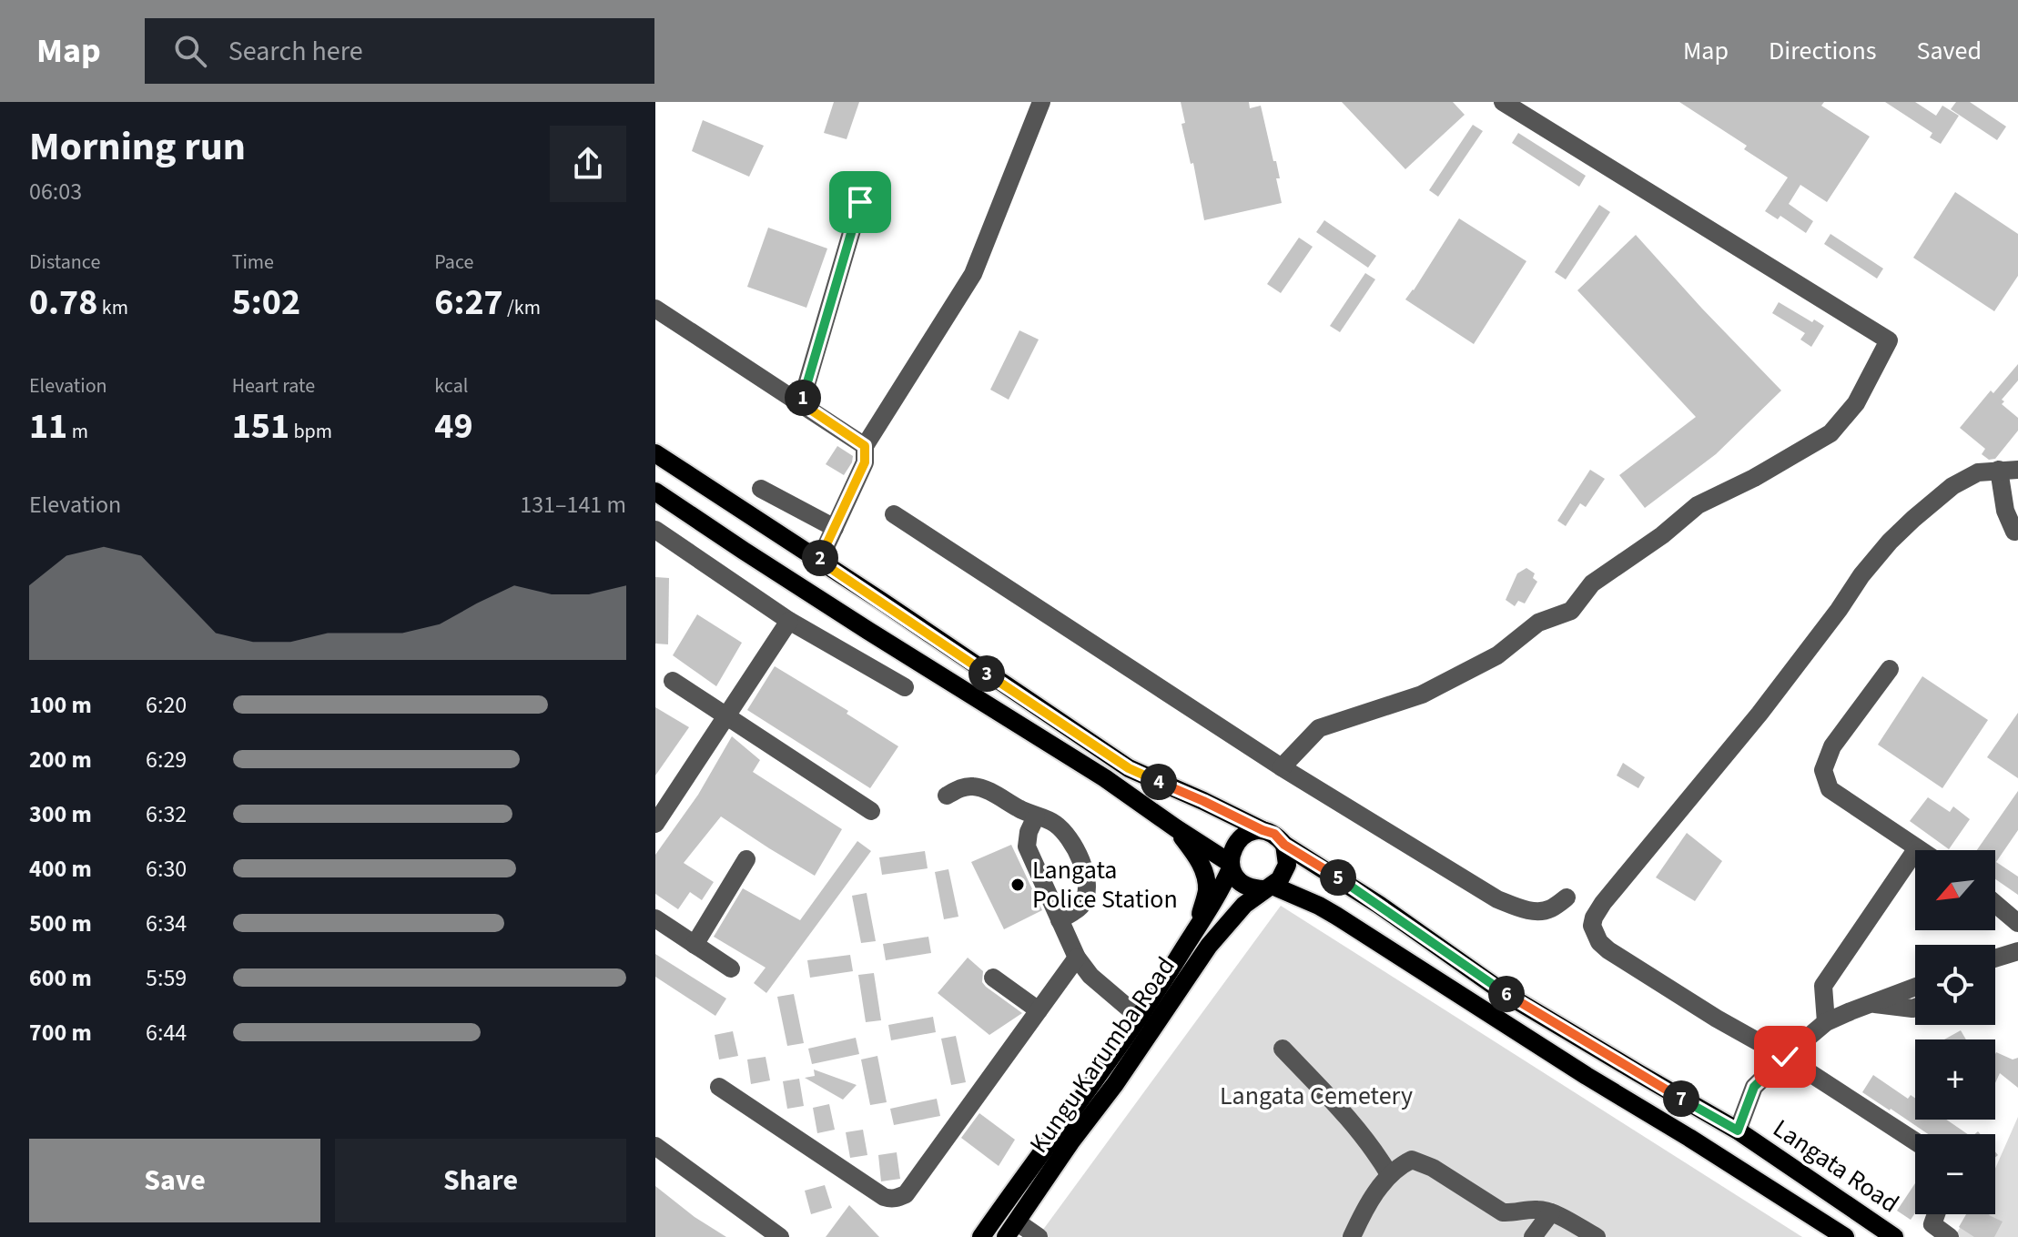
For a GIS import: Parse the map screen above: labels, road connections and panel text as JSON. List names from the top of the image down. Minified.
{"streets":{"main road":["Kungu Karumba Road","Langata Road"]},"crossings":[["Kungu Karumba Road","Langata Road"]],"parks":["Langata Cemetery"],"places":["Langata Police Station"],"north":"bottom left","page":{"header":"Map","search":"Search here","nav":["Map","Directions","Saved"],"heading":["Morning run","06:03"],"stats":[["Distance","0.78 km"],["Time","5:02"],["Pace","6:27 /km"],["Elevation","11 m"],["Heart rate","151 bpm"],["kcal","49"]],"pins":["1","2","3","4","5","6","7"],"chart":["Elevation","131–141 m"],"list":[{"name":"100 m","note":"6:20"},{"name":"200 m","note":"6:29"},{"name":"300 m","note":"6:32"},{"name":"400 m","note":"6:30"},{"name":"500 m","note":"6:34"},{"name":"600 m","note":"5:59"},{"name":"700 m","note":"6:44"}],"map_buttons":["+","−"],"buttons":["Save","Share"]}}
